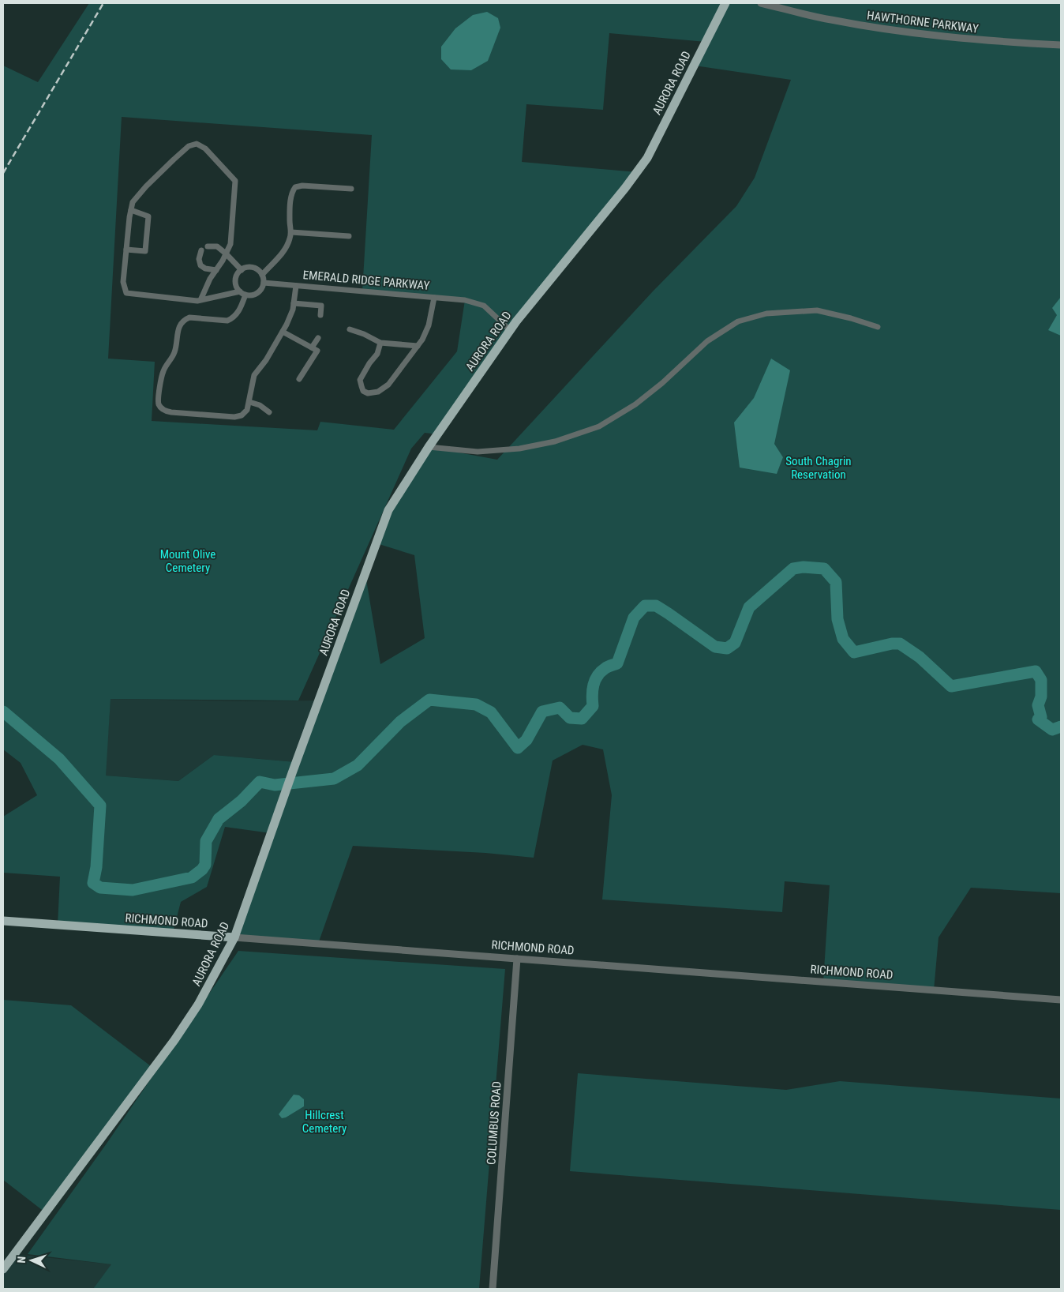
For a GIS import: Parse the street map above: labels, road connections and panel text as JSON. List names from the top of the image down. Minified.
{"streets":{"main road":["AURORA ROAD","RICHMOND ROAD"],"street":["HAWTHORNE PARKWAY","EMERALD RIDGE PARKWAY","COLUMBUS ROAD"]},"crossings":[["AURORA ROAD","EMERALD RIDGE PARKWAY"],["AURORA ROAD","RICHMOND ROAD"],["RICHMOND ROAD","COLUMBUS ROAD"]],"parks":["South Chagrin Reservation","Mount Olive Cemetery","Hillcrest Cemetery"],"north":"left"}
